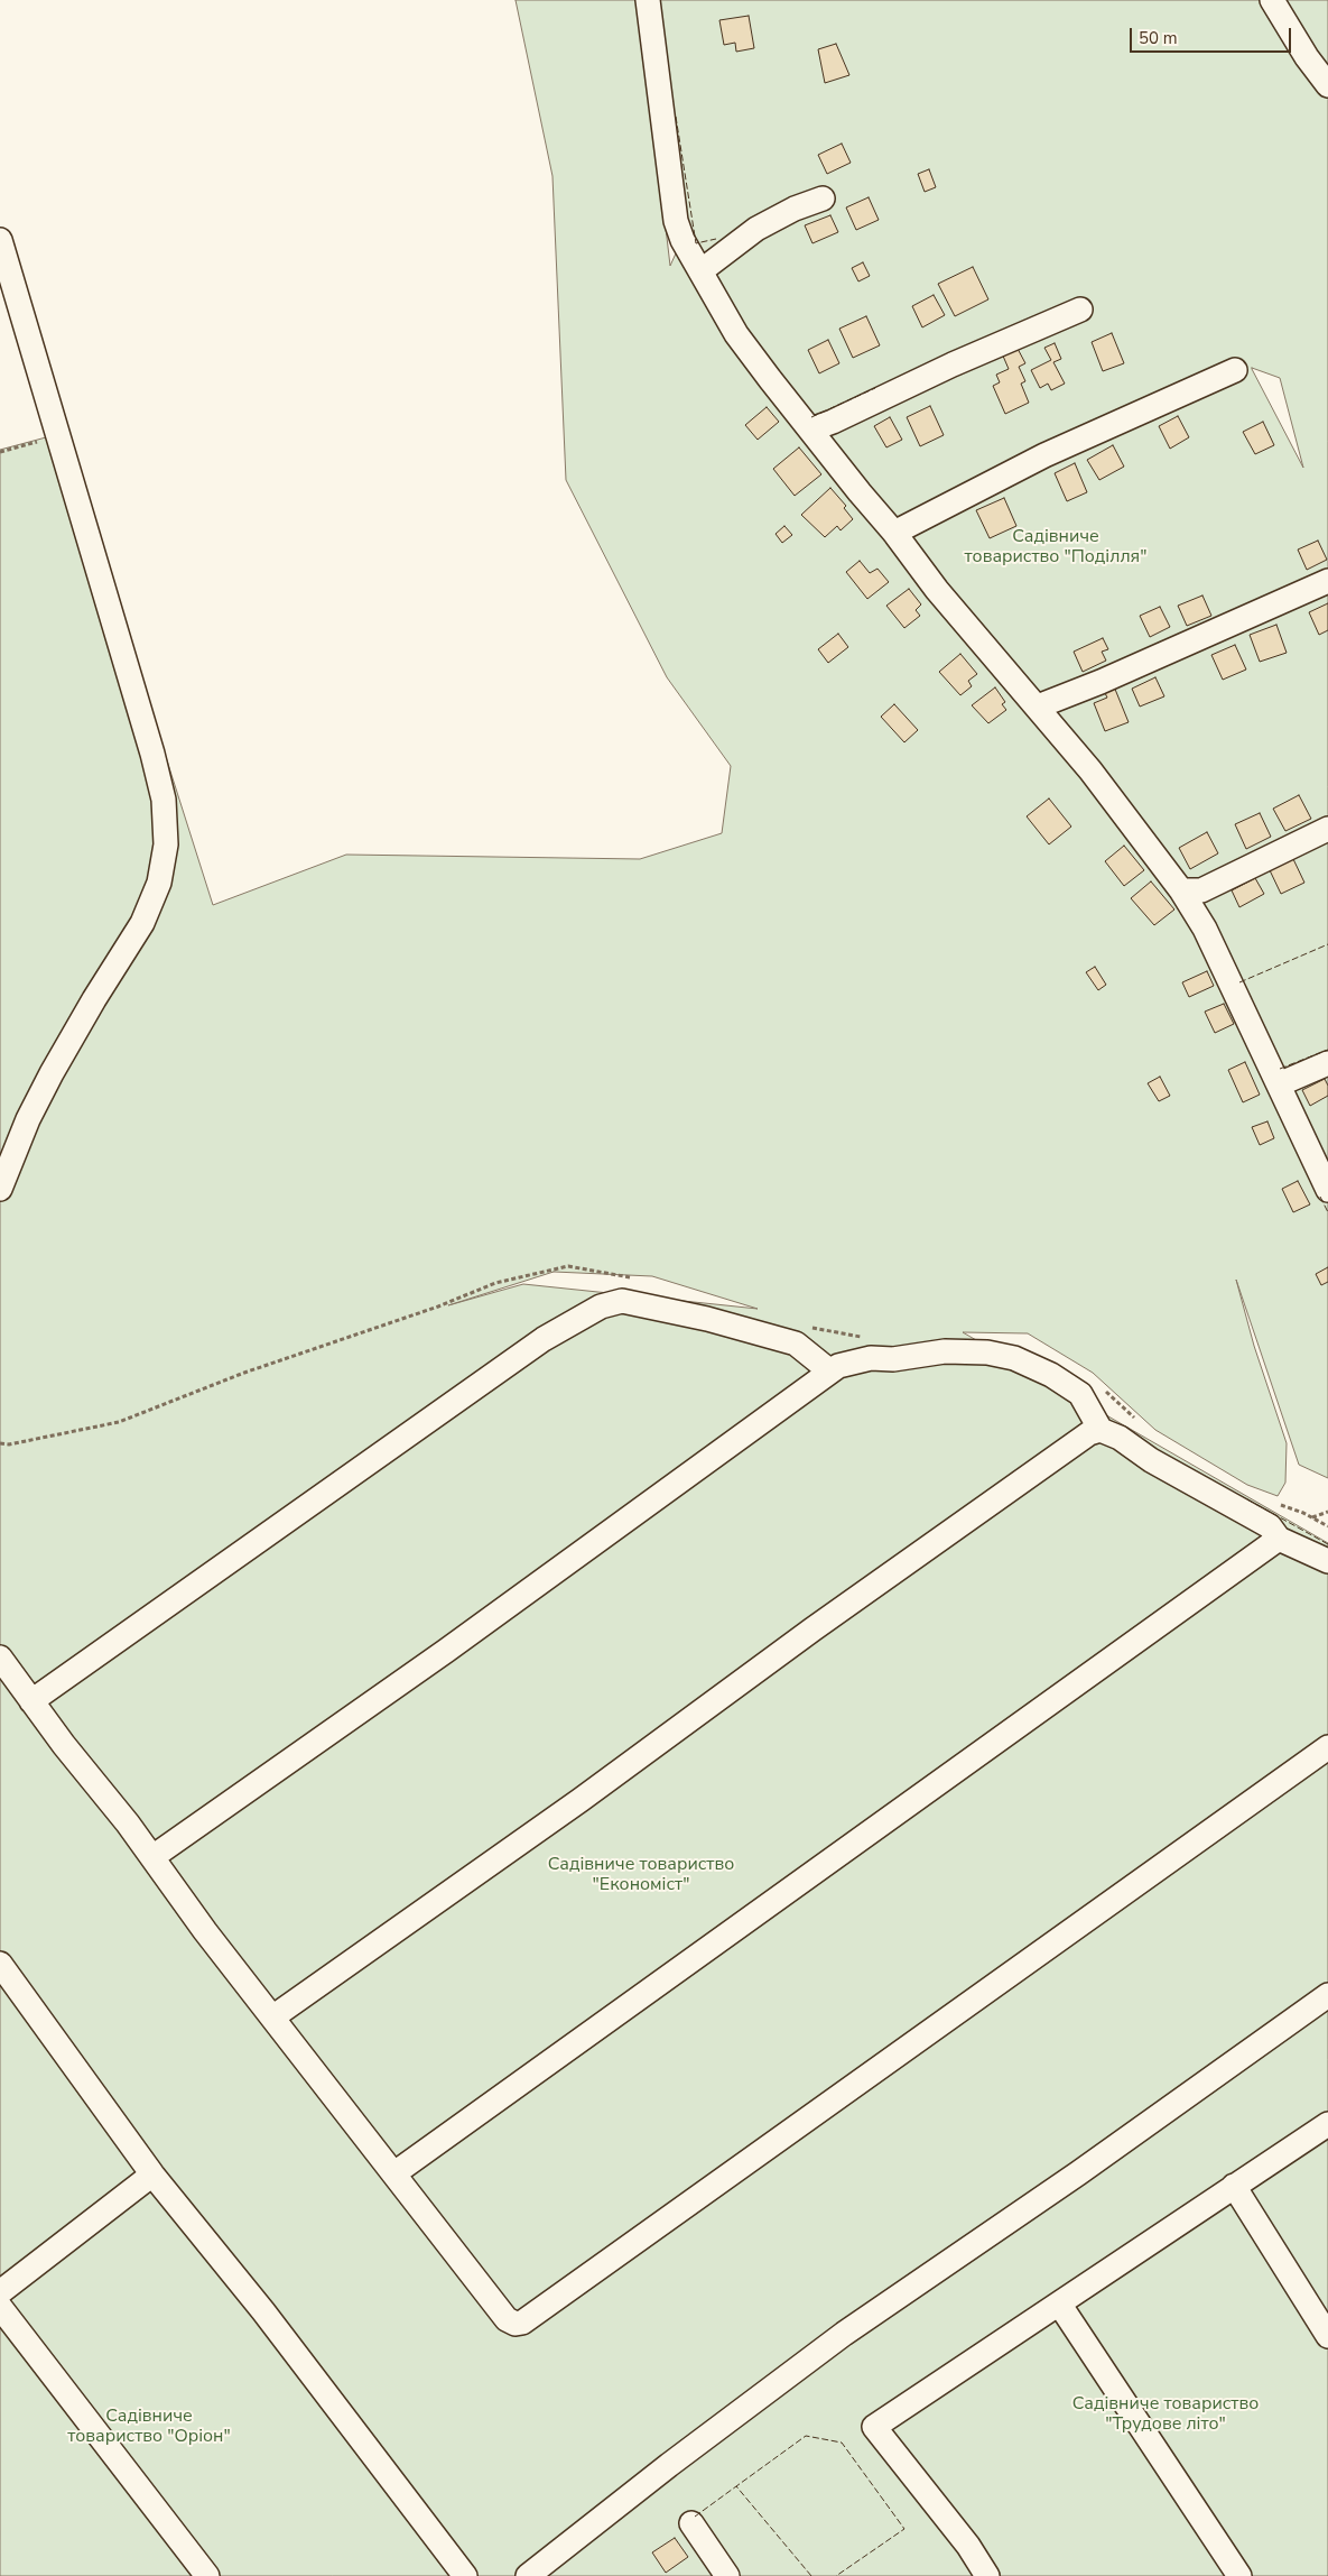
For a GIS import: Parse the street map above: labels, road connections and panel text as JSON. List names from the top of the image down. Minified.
{"parks":["Садівниче товариство \"Поділля\"","Садівниче товариство \"Економіст\"","Садівниче товариство \"Трудове літо\"","Садівниче товариство \"Оріон\""],"scale_bar":"50 m"}
